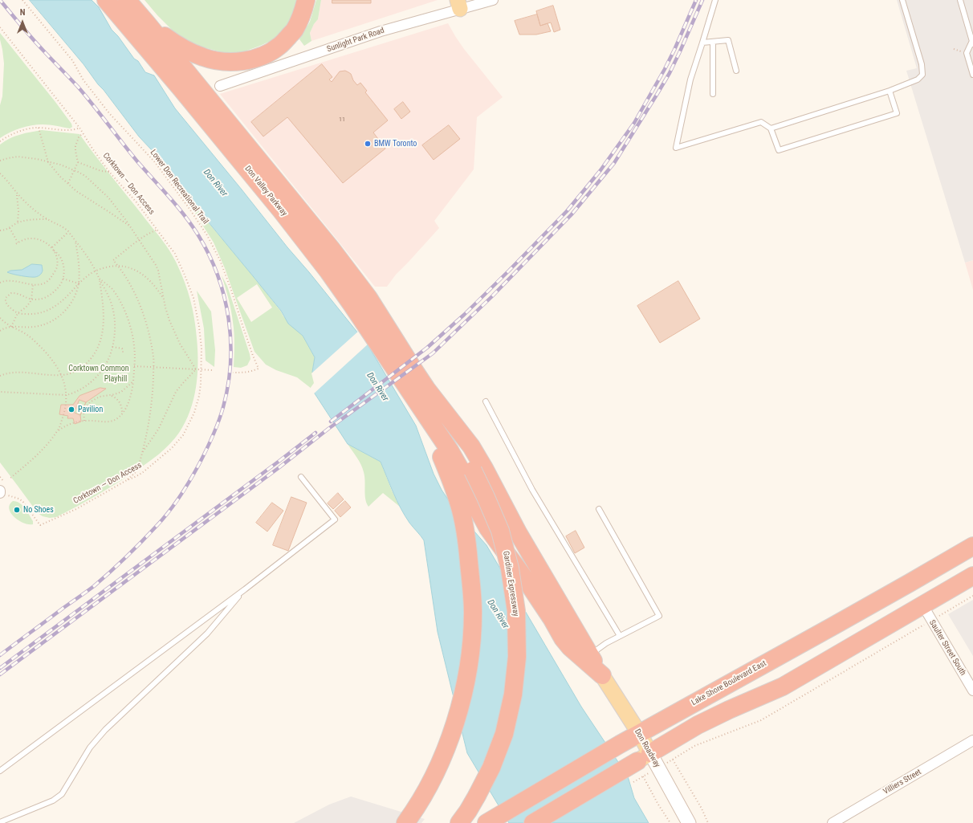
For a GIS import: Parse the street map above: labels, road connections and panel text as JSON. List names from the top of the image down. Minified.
{"streets":{"highway":["Don Valley Parkway","Gardiner Expressway","Lake Shore Boulevard East"],"main road":["Don Roadway"],"street":["Sunlight Park Road","Saulter Street South","Villiers Street"],"path":["Corktown — Don Access","Lower Don Recreational Trail"]},"crossings":[["Don Valley Parkway","Gardiner Expressway"],["Lake Shore Boulevard East","Don Roadway"]],"water":["Don River"],"parks":["Corktown Common","Playhill"],"places":["BMW Toronto","Pavilion","No Shoes"],"house_numbers":["11"],"north":"top"}
